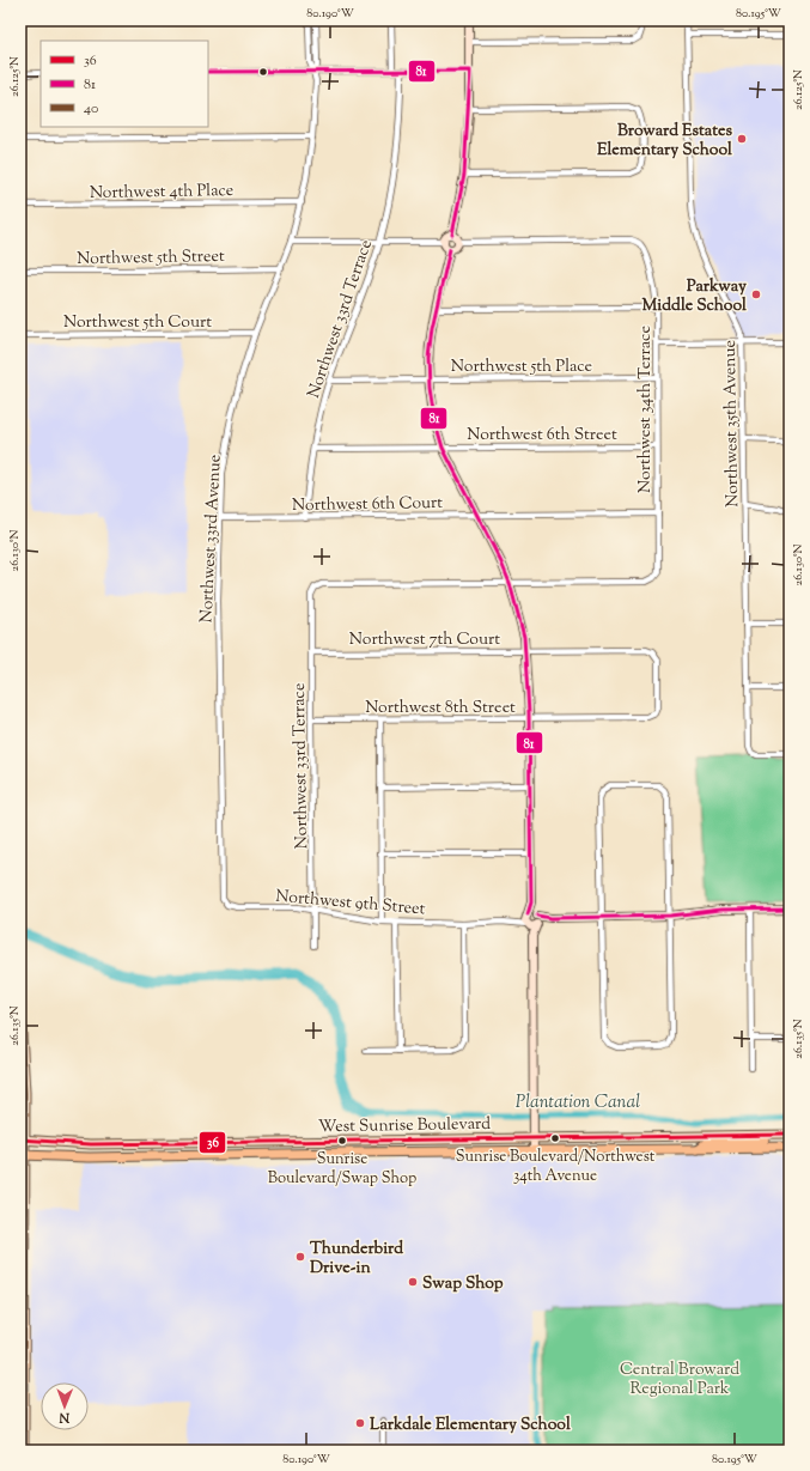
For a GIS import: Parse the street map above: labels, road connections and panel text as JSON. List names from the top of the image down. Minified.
{"streets":{"main road":["West Sunrise Boulevard"],"street":["Northwest 4th Place","Northwest 5th Street","Northwest 33rd Terrace","Northwest 5th Court","Northwest 5th Place","Northwest 34th Terrace","Northwest 35th Avenue","Northwest 6th Street","Northwest 6th Court","Northwest 33rd Avenue","Northwest 7th Court","Northwest 8th Street","Northwest 9th Street"]},"crossings":[["Northwest 4th Place","Northwest 33rd Avenue"],["Northwest 5th Street","Northwest 33rd Avenue"],["Northwest 33rd Terrace","Northwest 5th Place"],["Northwest 33rd Terrace","Northwest 34th Terrace"],["Northwest 33rd Terrace","Northwest 6th Street"],["Northwest 33rd Terrace","Northwest 6th Court"],["Northwest 33rd Terrace","Northwest 7th Court"],["Northwest 33rd Terrace","Northwest 8th Street"],["Northwest 33rd Terrace","Northwest 9th Street"],["Northwest 5th Court","Northwest 33rd Avenue"],["Northwest 5th Place","Northwest 34th Terrace"],["Northwest 34th Terrace","Northwest 6th Street"],["Northwest 34th Terrace","Northwest 6th Court"],["Northwest 6th Court","Northwest 33rd Avenue"],["Northwest 33rd Avenue","Northwest 9th Street"],["Northwest 7th Court","Northwest 8th Street"]],"water":["Plantation Canal"],"parks":["Central Broward Regional Park"],"places":["Broward Estates Elementary School","Parkway Middle School","Sunrise Boulevard/Northwest 34th Avenue","Sunrise Boulevard/Swap Shop","Thunderbird Drive-in","Swap Shop","Larkdale Elementary School"],"lines":["transit line 81","transit line 40","transit line 36"],"legend":["36","81","40"],"north":"bottom","coordinates":["80.190°W","80.195°W","26.125°N","26.130°N","26.135°N"]}
